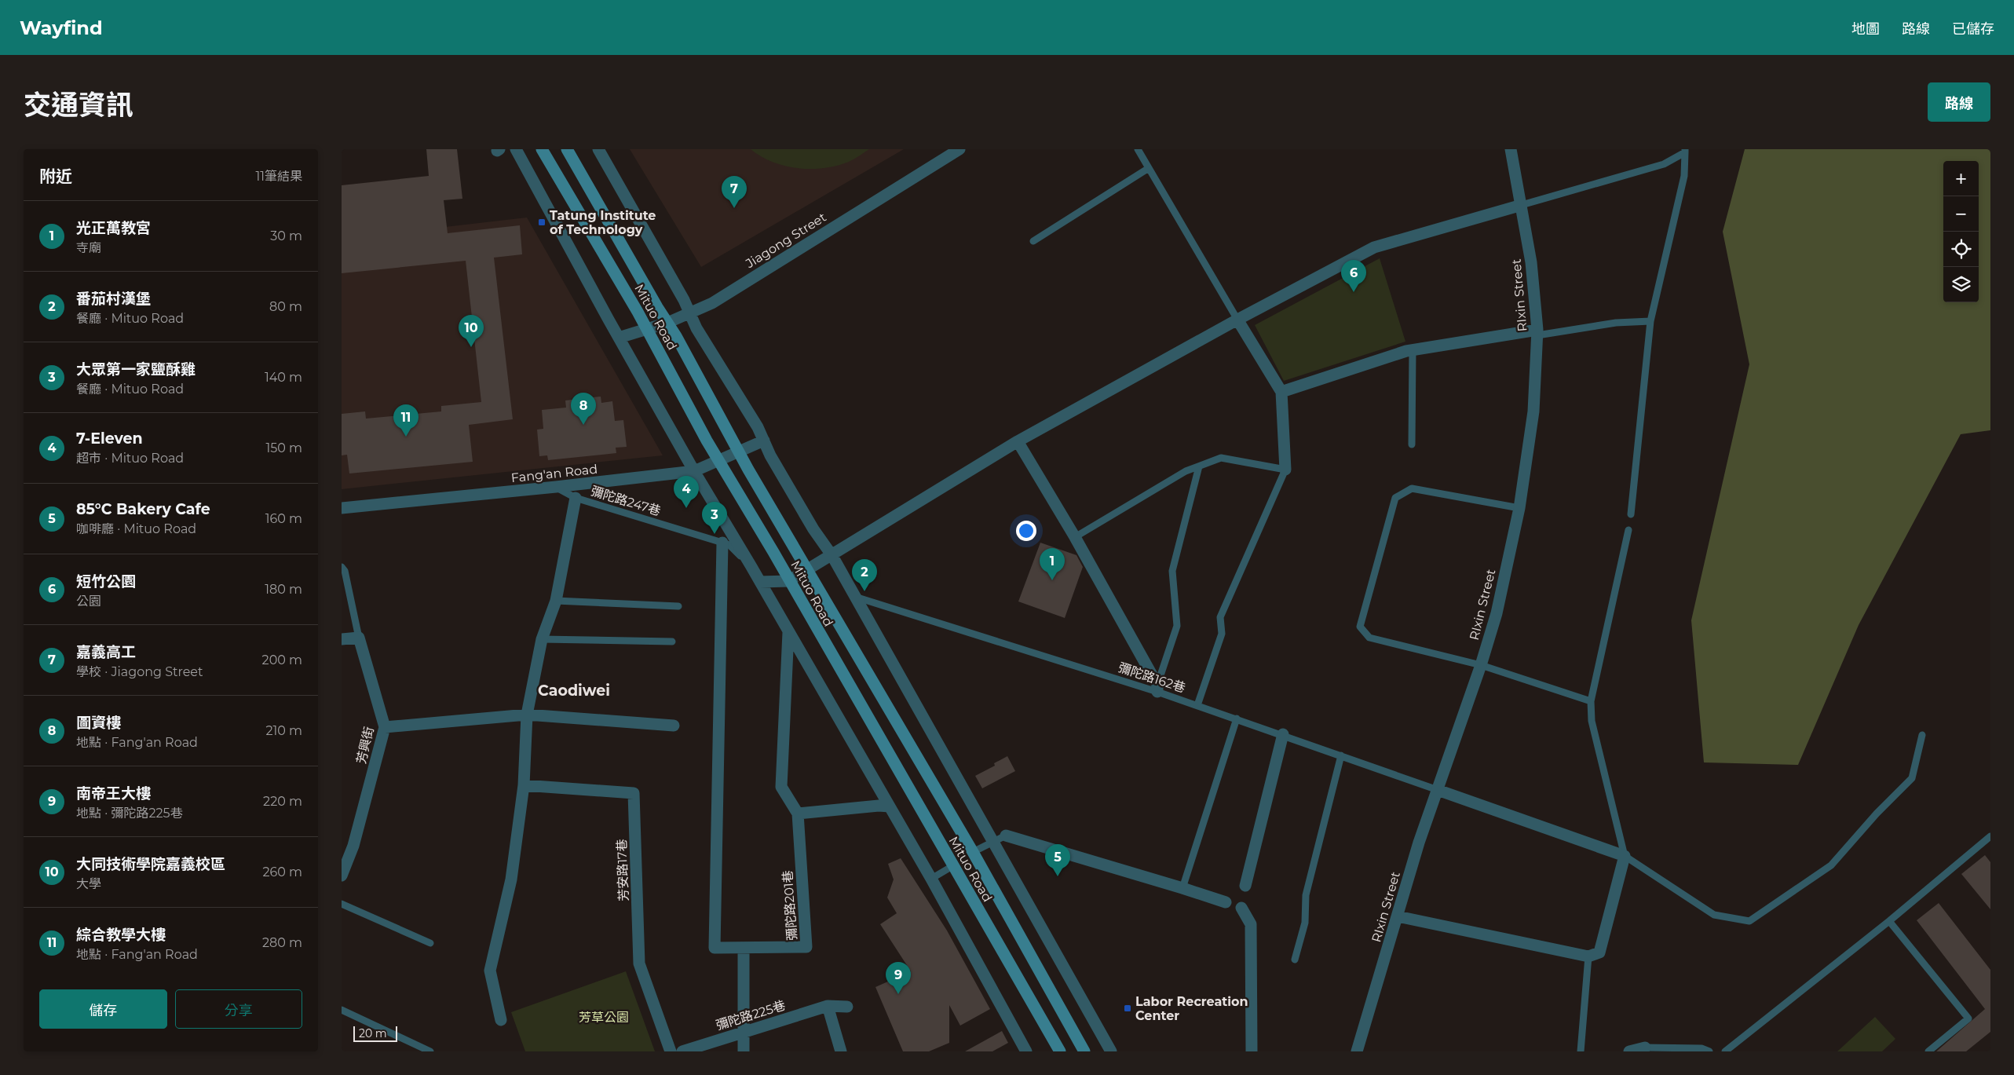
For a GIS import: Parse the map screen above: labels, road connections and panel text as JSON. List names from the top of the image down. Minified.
{"streets":{"street":["Jiagong Street","RIxin Street","Mituo Road","Fang'an Road","芳興街","芳安路17巷","彌陀路201巷","彌陀路225巷"],"lane":["彌陀路247巷","彌陀路162巷"]},"crossings":[["Jiagong Street","Mituo Road"],["RIxin Street","彌陀路162巷"],["Mituo Road","Fang'an Road"],["Fang'an Road","彌陀路247巷"]],"districts":["Caodiwei"],"parks":["芳草公園"],"places":{"transit":["Tatung Institute of Technology","Labor Recreation Center"]},"scale_bar":"20 m","page":{"header":"Wayfind","nav":["地圖","路線","已儲存"],"title":"交通資訊","buttons":["路線",["儲存","分享"]],"heading":["附近","11筆結果"],"map_buttons":["+","−"],"pins":["7","6","10","8","11","4","3","1","2","5","9"],"list":[{"mark":"1","name":"光正萬教宮","note":"寺廟","value":"30 m"},{"mark":"2","name":"番茄村漢堡","note":"餐廳 · Mituo Road","value":"80 m"},{"mark":"3","name":"大眾第一家鹽酥雞","note":"餐廳 · Mituo Road","value":"140 m"},{"mark":"4","name":"7-Eleven","note":"超市 · Mituo Road","value":"150 m"},{"mark":"5","name":"85°C Bakery Cafe","note":"咖啡廳 · Mituo Road","value":"160 m"},{"mark":"6","name":"短竹公園","note":"公園","value":"180 m"},{"mark":"7","name":"嘉義高工","note":"學校 · Jiagong Street","value":"200 m"},{"mark":"8","name":"圖資樓","note":"地點 · Fang'an Road","value":"210 m"},{"mark":"9","name":"南帝王大樓","note":"地點 · 彌陀路225巷","value":"220 m"},{"mark":"10","name":"大同技術學院嘉義校區","note":"大學","value":"260 m"},{"mark":"11","name":"綜合教學大樓","note":"地點 · Fang'an Road","value":"280 m"}],"scale":"20 m"}}
